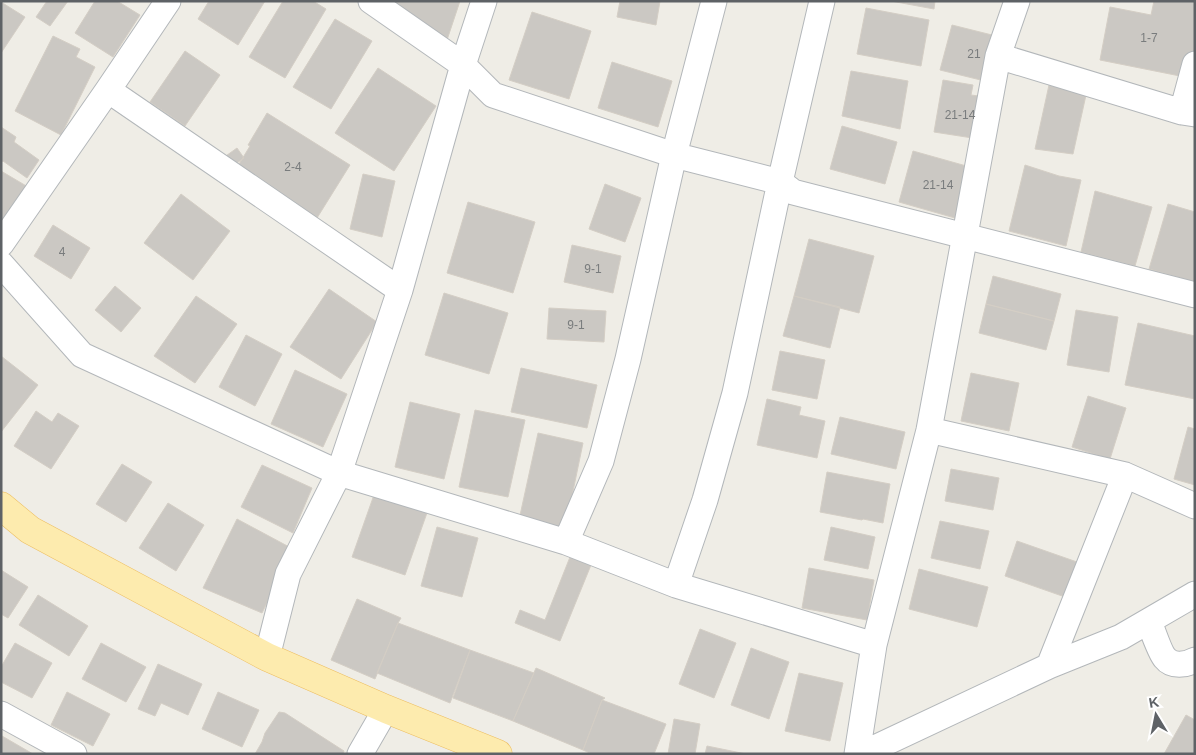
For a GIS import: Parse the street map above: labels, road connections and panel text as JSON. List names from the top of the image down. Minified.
{"house_numbers":["1-7","21","21-14","2-4","21-14","4","9-1","9-1"],"north":"top"}
